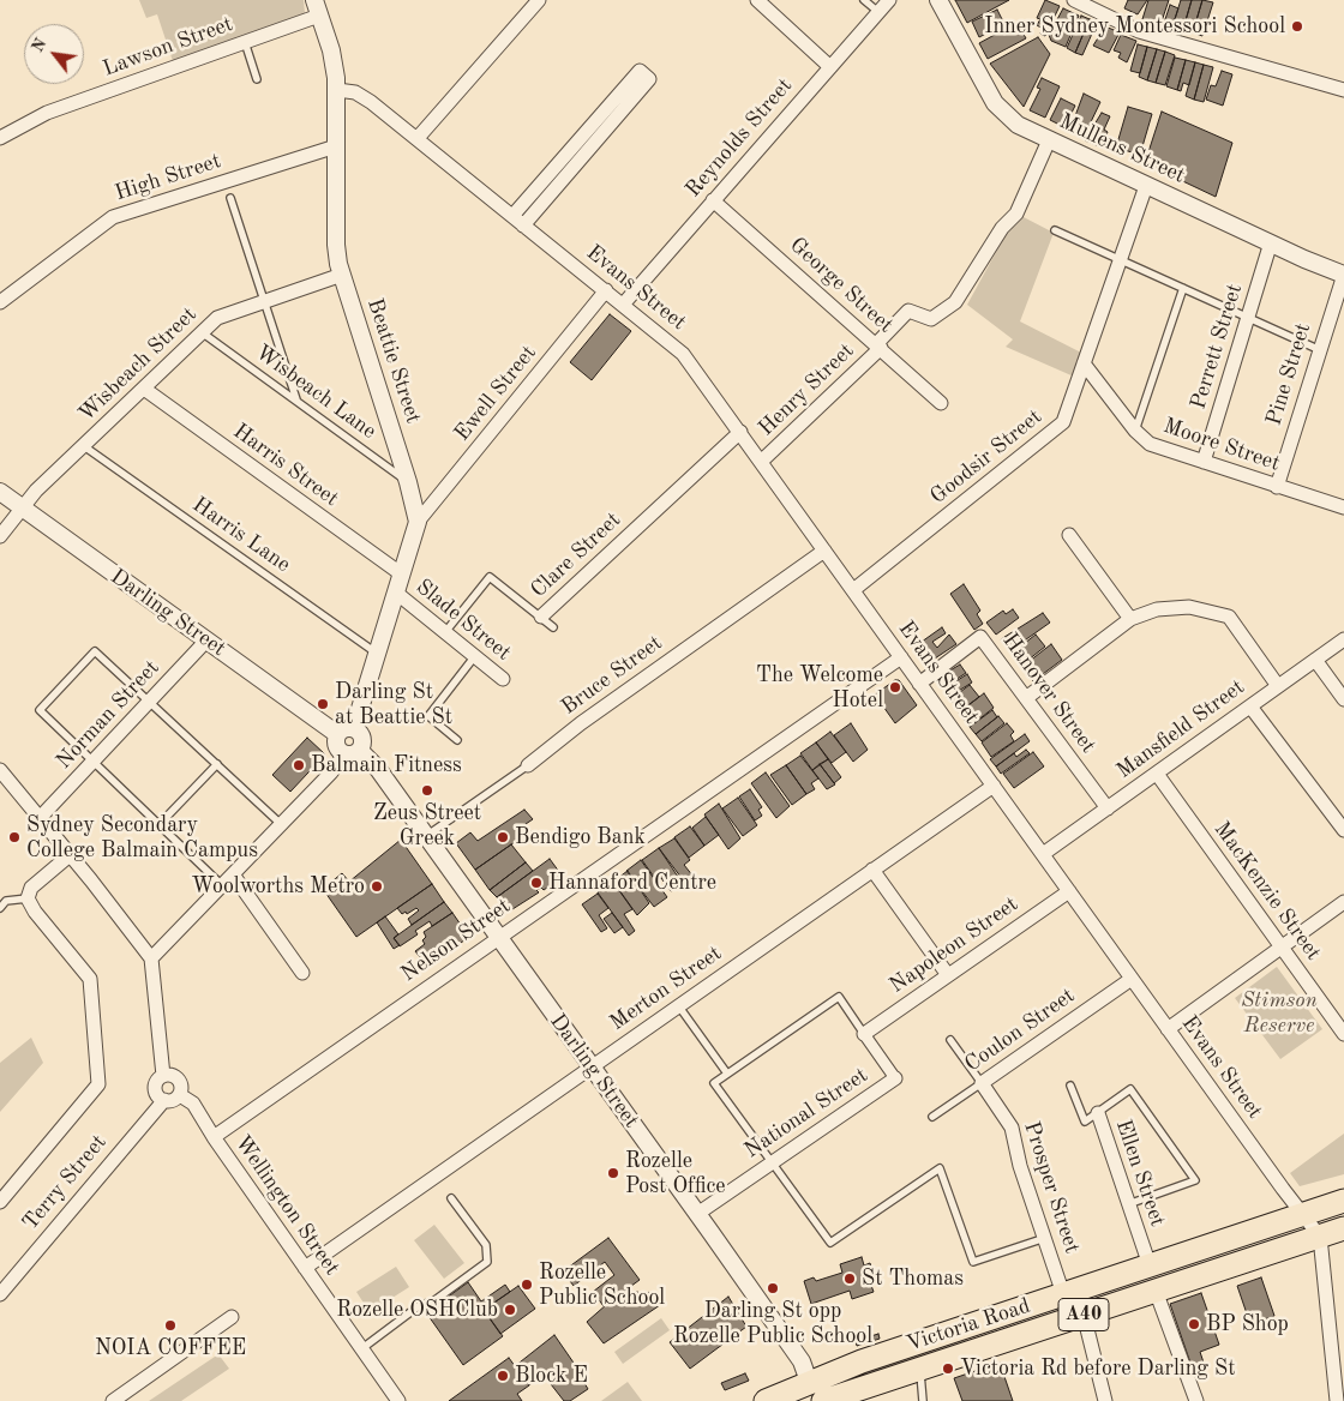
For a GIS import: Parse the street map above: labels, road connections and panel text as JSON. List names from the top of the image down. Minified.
{"streets":{"highway":["A40","Victoria Road"],"street":["Lawson Street","Reynolds Street","Mullens Street","High Street","George Street","Evans Street","Perrett Street","Beattie Street","Wisbeach Street","Pine Street","Henry Street","Ewell Street","Moore Street","Goodsir Street","Harris Street","Clare Street","Darling Street","Slade Street","Bruce Street","Hanover Street","Norman Street","Mansfield Street","MacKenzie Street","Nelson Street","Napoleon Street","Merton Street","Coulon Street","National Street","Ellen Street","Terry Street","Prosper Street","Wellington Street"],"lane":["Wisbeach Lane","Harris Lane"]},"crossings":[["Lawson Street","Beattie Street"],["Reynolds Street","George Street"],["Reynolds Street","Evans Street"],["Mullens Street","Perrett Street"],["Mullens Street","Pine Street"],["Mullens Street","Henry Street"],["Mullens Street","Goodsir Street"],["High Street","Beattie Street"],["George Street","Henry Street"],["Evans Street","Beattie Street"],["Evans Street","Henry Street"],["Evans Street","Ewell Street"],["Evans Street","Goodsir Street"],["Evans Street","Clare Street"],["Evans Street","Bruce Street"],["Evans Street","Hanover Street"],["Evans Street","Mansfield Street"],["Evans Street","Nelson Street"],["Evans Street","Napoleon Street"],["Evans Street","Merton Street"],["Evans Street","Coulon Street"],["Evans Street","Victoria Road"],["Perrett Street","Moore Street"],["Beattie Street","Wisbeach Street"],["Beattie Street","Wisbeach Lane"],["Beattie Street","Ewell Street"],["Wisbeach Street","Wisbeach Lane"],["Wisbeach Street","Harris Street"],["Wisbeach Street","Harris Lane"],["Wisbeach Street","Darling Street"],["Pine Street","Moore Street"],["Moore Street","Goodsir Street"],["Clare Street","Slade Street"],["Darling Street","Bruce Street"],["Darling Street","Norman Street"],["Darling Street","Nelson Street"],["Darling Street","Merton Street"],["Darling Street","National Street"],["Darling Street","Victoria Road"],["Hanover Street","Mansfield Street"],["Mansfield Street","MacKenzie Street"],["Nelson Street","Wellington Street"],["Napoleon Street","National Street"],["Merton Street","Wellington Street"],["Coulon Street","Prosper Street"],["Ellen Street","Victoria Road"],["Terry Street","Wellington Street"],["Prosper Street","Victoria Road"]],"parks":["Stimson Reserve"],"places":["Inner Sydney Montessori School","The Welcome Hotel","Darling St at Beattie St","Balmain Fitness","Zeus Street Greek","Sydney Secondary College Balmain Campus","Bendigo Bank","Hannaford Centre","Woolworths Metro","Rozelle Post Office","St Thomas","Rozelle Public School","Darling St opp Rozelle Public School","Rozelle OSHClub","BP Shop","NOIA COFFEE","Victoria Rd before Darling St","Block E"],"north":"top left"}
